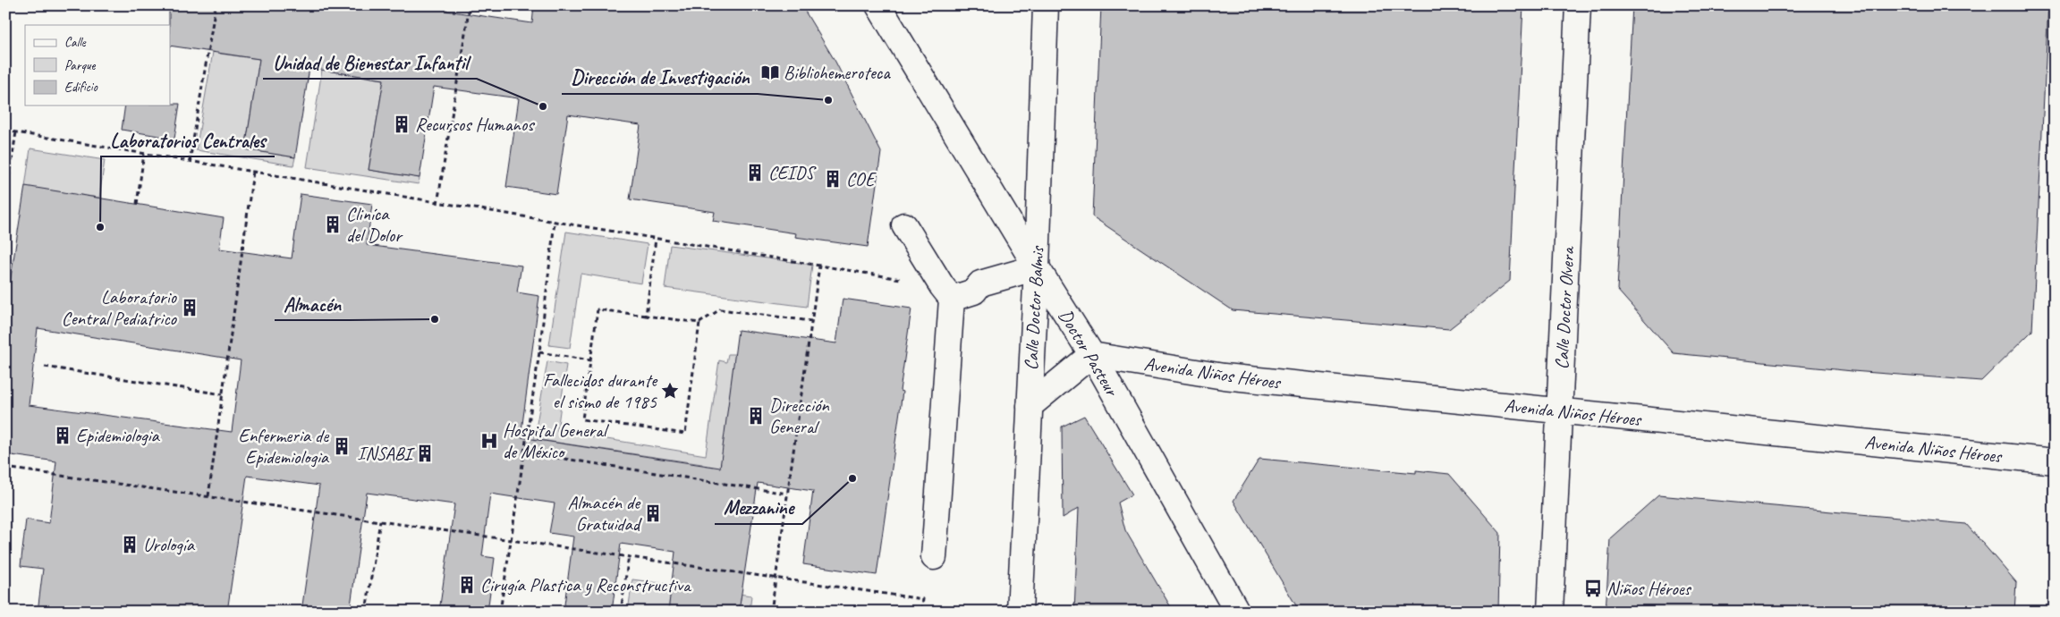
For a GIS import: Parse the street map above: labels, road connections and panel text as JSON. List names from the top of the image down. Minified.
{"streets":{"main road":["Calle Doctor Balmis","Calle Doctor Olvera","Doctor Pasteur","Avenida Niños Héroes"]},"crossings":[["Calle Doctor Balmis","Doctor Pasteur"],["Calle Doctor Olvera","Avenida Niños Héroes"],["Doctor Pasteur","Avenida Niños Héroes"]],"places":{"library":["Bibliohemeroteca"],"other":["Dirección de Investigación","Unidad de Bienestar Infantil","Laboratorios Centrales","Almacén","Mezzanine"],"building":["Recursos Humanos","CEIDS","COE","Cliníca del Dolor","Laboratorio Central Pediatrico","Dirección General","Epidemiologia","Enfermeria de Epidemiologia","INSABI","Almacén de Gratuidad","Urología","Cirugía Plastica y Reconstructiva"],"place":["Fallecidos durante el sismo de 1985"],"hospital":["Hospital General de México"],"bus stop":["Niños Héroes"]},"legend":["Calle","Parque","Edificio"]}
